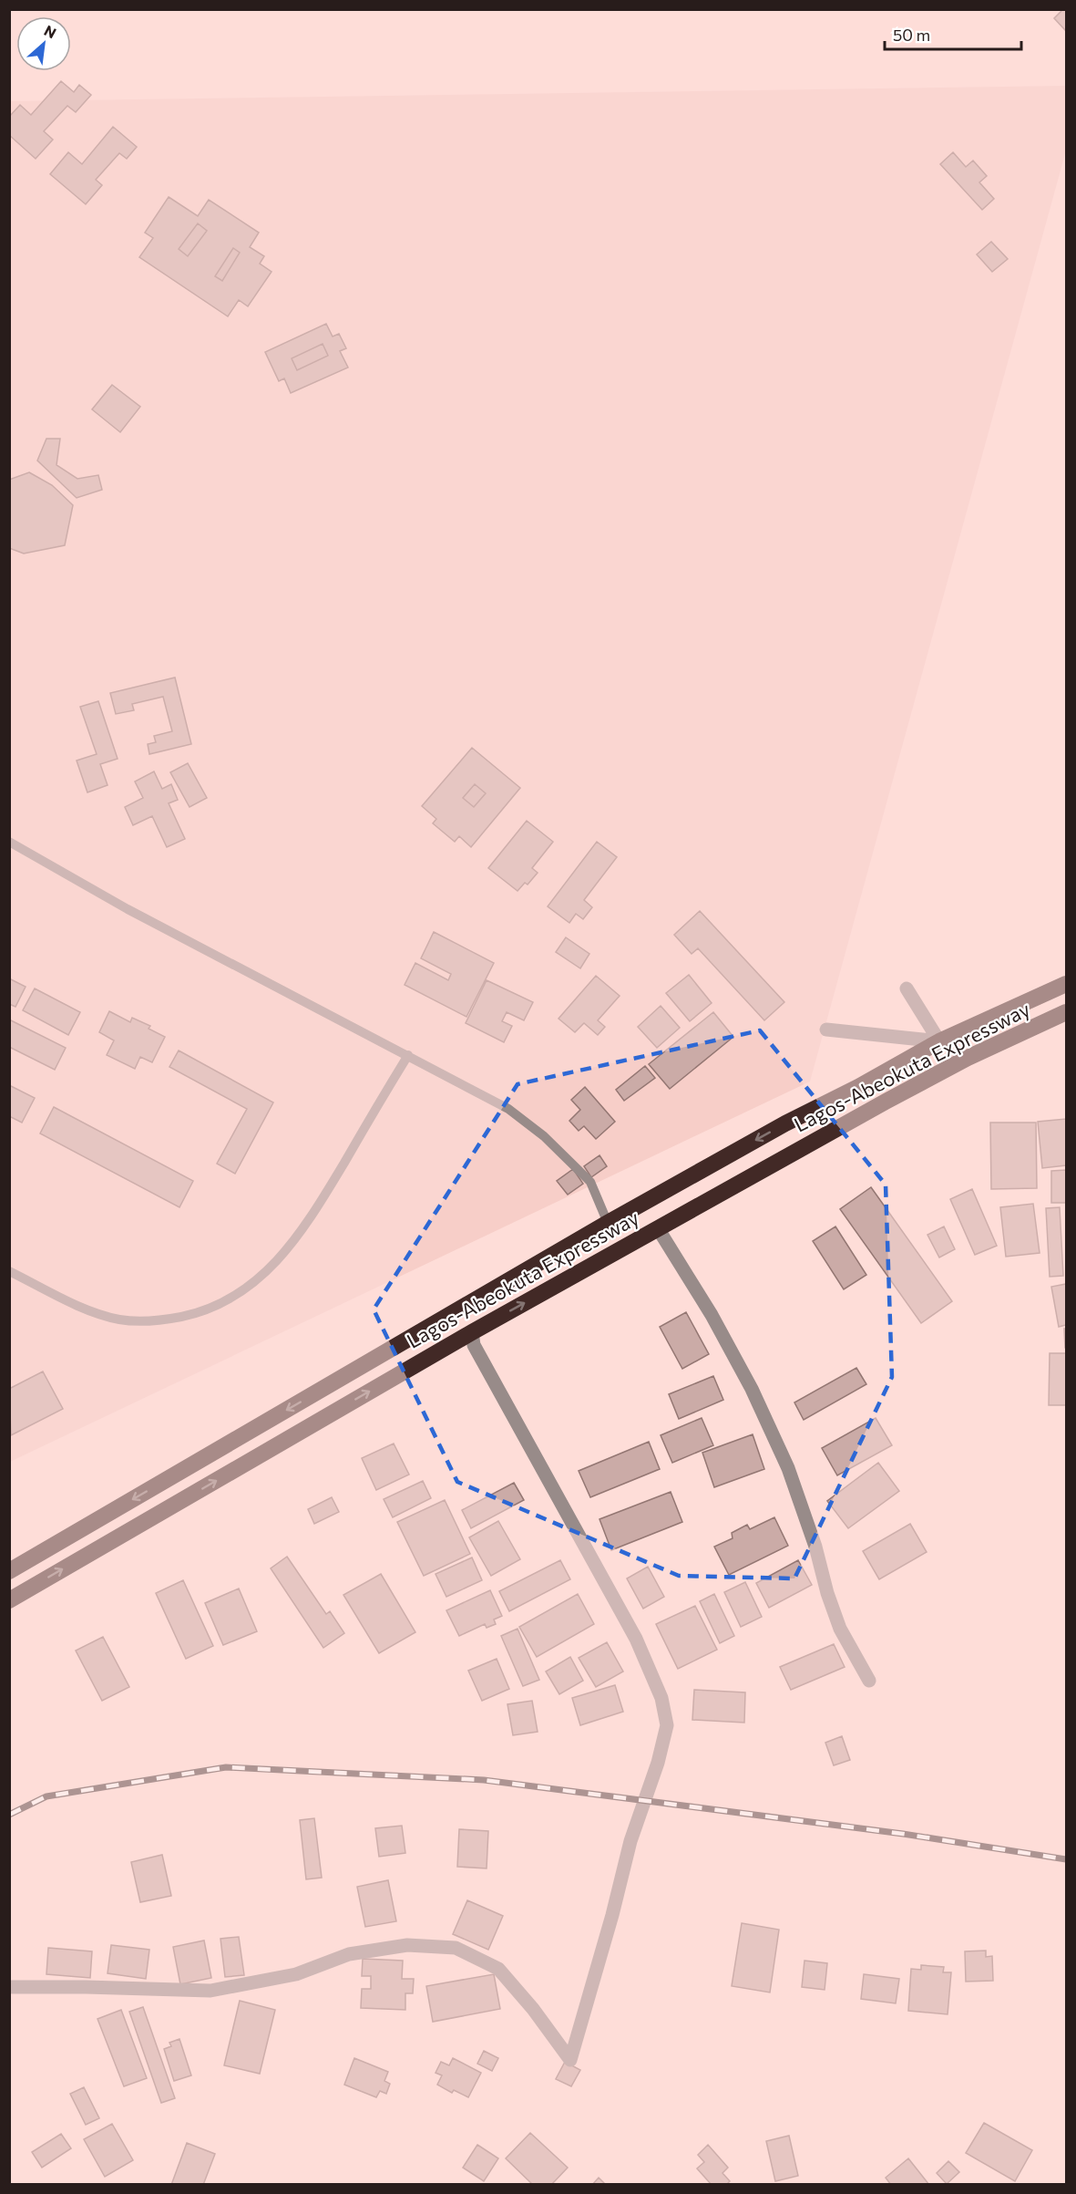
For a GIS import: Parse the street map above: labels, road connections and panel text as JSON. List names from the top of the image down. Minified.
{"streets":{"highway":["Lagos-Abeokuta Expressway"]},"scale_bar":"50 m","north":"top right"}
